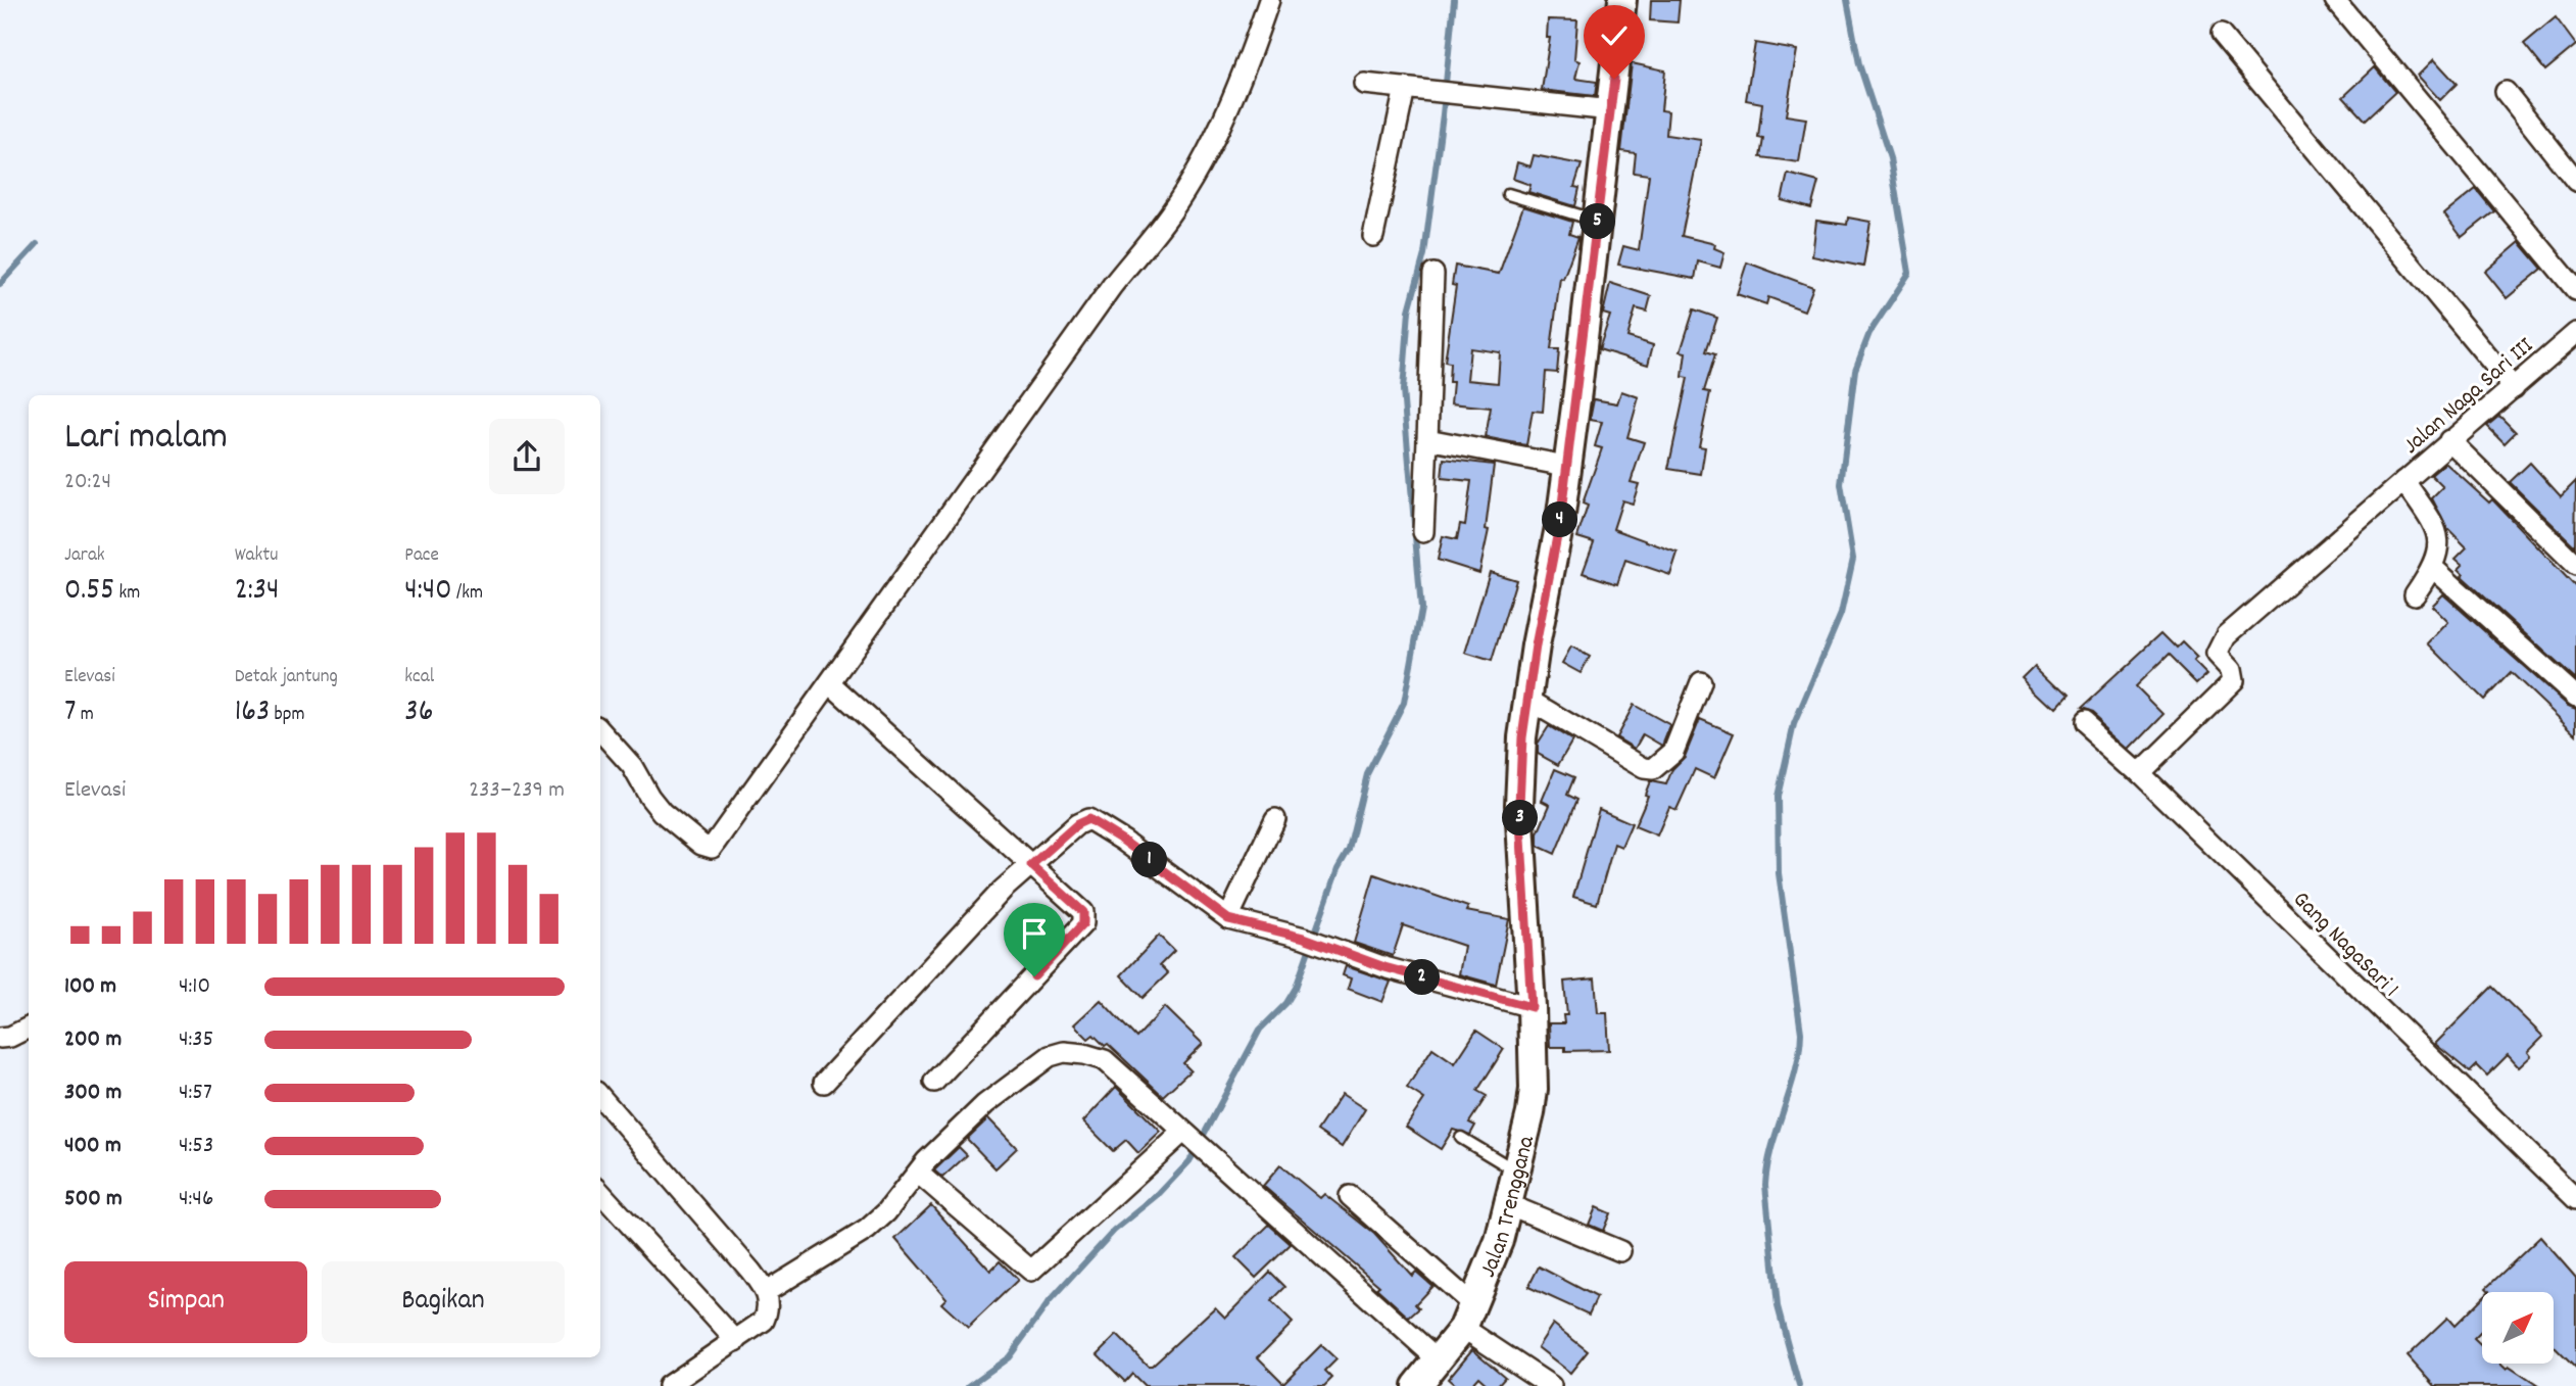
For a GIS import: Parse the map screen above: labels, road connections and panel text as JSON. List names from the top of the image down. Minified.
{"streets":{"main road":["Jalan Trenggana"],"street":["Jalan Naga Sari III","Gang NagaSari 1"]},"crossings":[["Jalan Naga Sari III","Gang NagaSari 1"]],"north":"top right","page":{"pins":["5","4","3","1","2"],"heading":["Lari malam","20:24"],"stats":[["Jarak","0.55 km"],["Waktu","2:34"],["Pace","4:40 /km"],["Elevasi","7 m"],["Detak jantung","163 bpm"],["kcal","36"]],"chart":["Elevasi","233–239 m"],"list":[{"name":"100 m","note":"4:10"},{"name":"200 m","note":"4:35"},{"name":"300 m","note":"4:57"},{"name":"400 m","note":"4:53"},{"name":"500 m","note":"4:46"}],"buttons":["Simpan","Bagikan"]}}
